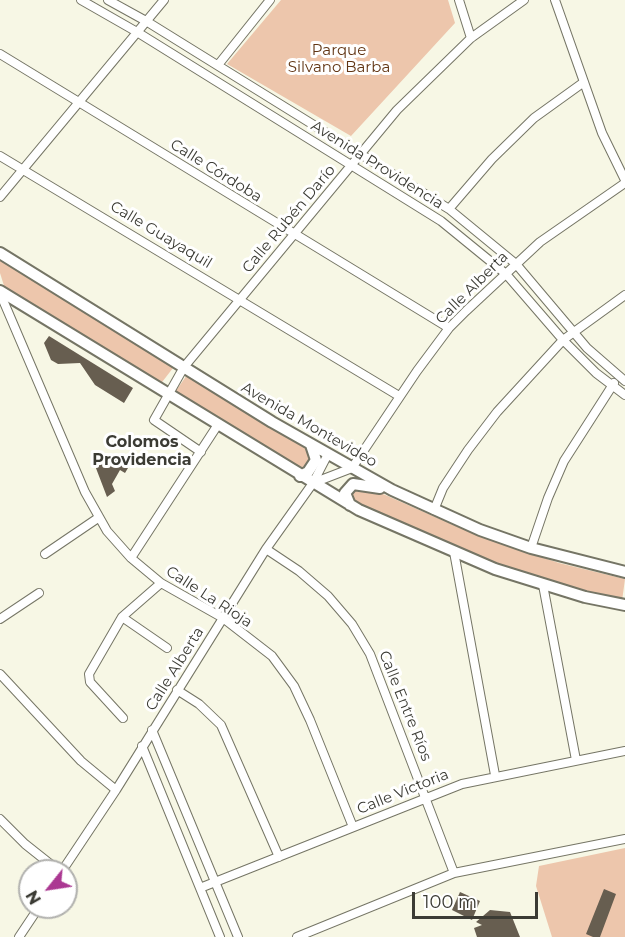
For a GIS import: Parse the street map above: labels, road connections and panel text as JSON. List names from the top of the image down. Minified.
{"streets":{"street":["Avenida Providencia","Calle Córdoba","Calle Rubén Darío","Calle Guayaquil","Calle Alberta","Avenida Montevideo","Calle La Rioja","Calle Entre Ríos","Calle Victoria"]},"crossings":[["Avenida Providencia","Calle Rubén Darío"],["Avenida Providencia","Calle Alberta"],["Calle Córdoba","Calle Rubén Darío"],["Calle Córdoba","Calle Alberta"],["Calle Rubén Darío","Calle Guayaquil"],["Calle Rubén Darío","Avenida Montevideo"],["Calle Guayaquil","Calle Alberta"],["Calle Alberta","Avenida Montevideo"],["Calle Alberta","Calle La Rioja"],["Calle Alberta","Calle Entre Ríos"],["Calle La Rioja","Calle Victoria"],["Calle Entre Ríos","Calle Victoria"]],"districts":["Colomos Providencia"],"parks":["Parque Silvano Barba"],"scale_bar":"100 m","north":"bottom left"}
